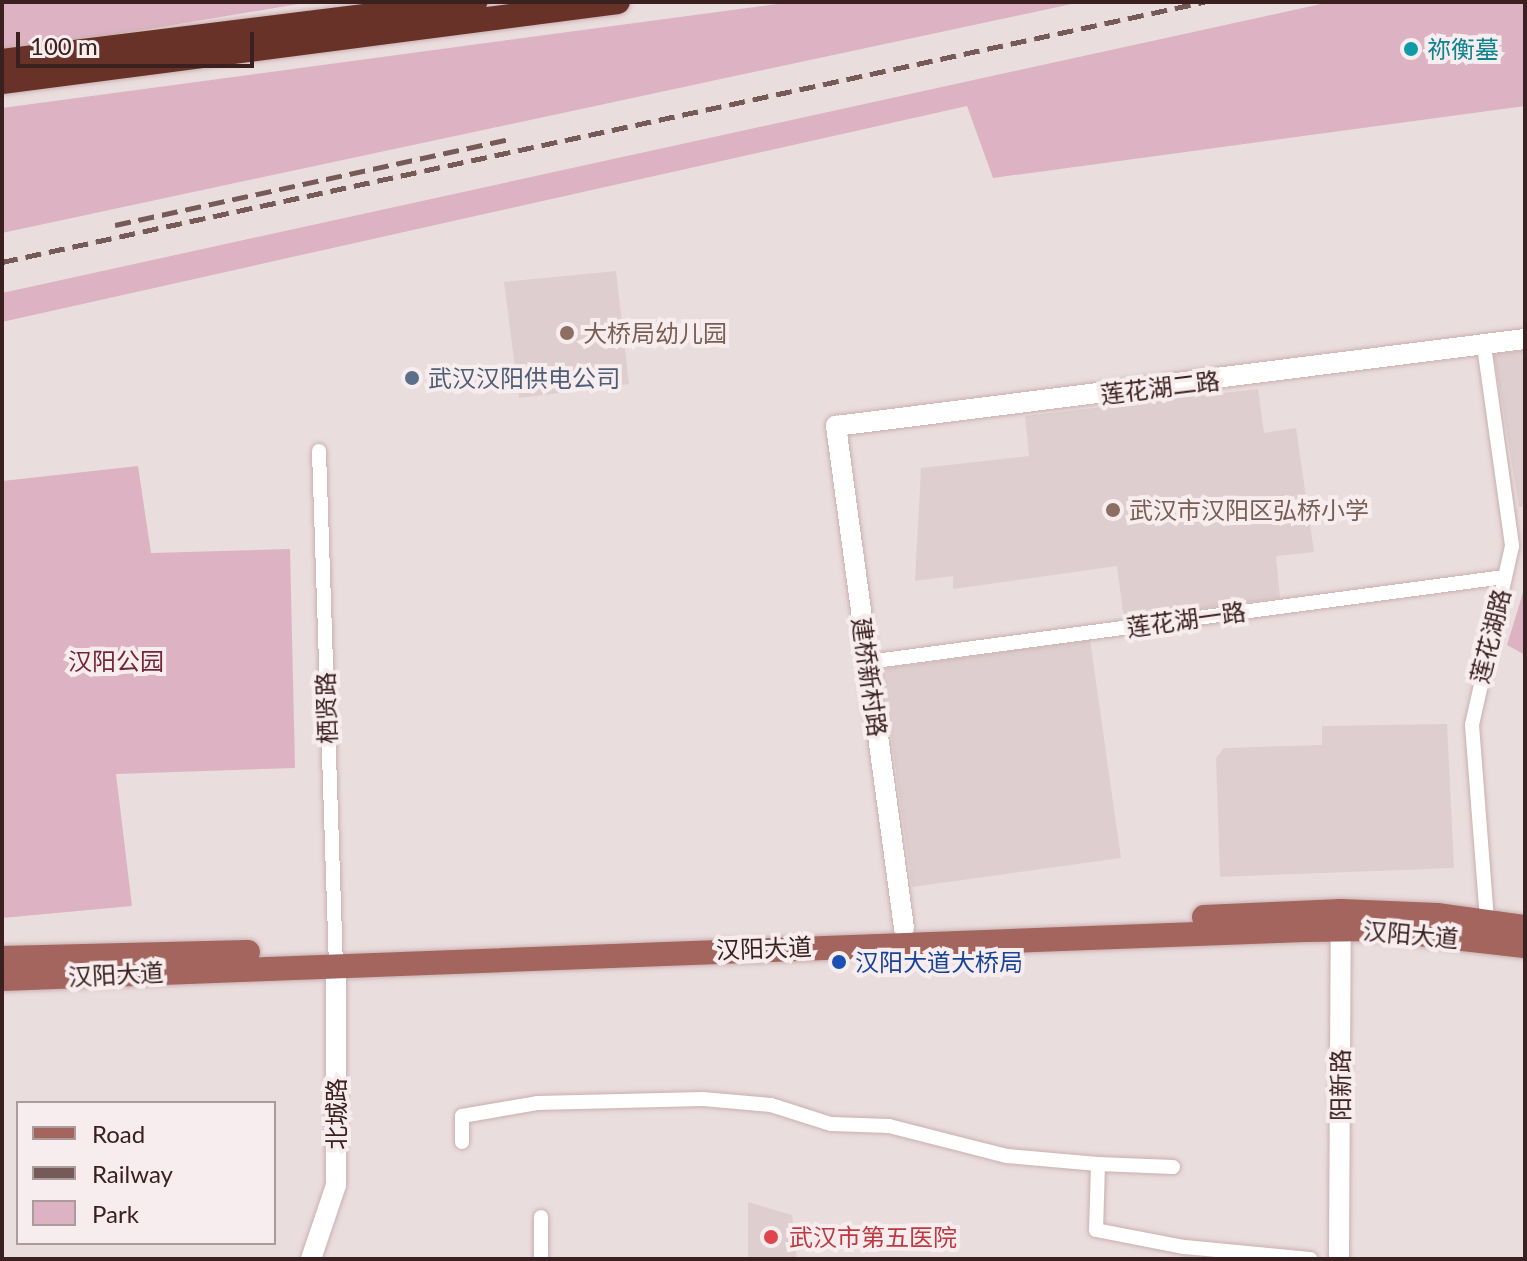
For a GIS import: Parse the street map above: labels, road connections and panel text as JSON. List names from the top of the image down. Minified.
{"streets":{"main road":["汉阳大道"],"street":["莲花湖二路","莲花湖一路","莲花湖路","建桥新村路","栖贤路","阳新路","北城路"]},"crossings":[["莲花湖二路","莲花湖路"],["莲花湖二路","建桥新村路"],["莲花湖一路","莲花湖路"],["莲花湖一路","建桥新村路"],["莲花湖路","汉阳大道"],["建桥新村路","汉阳大道"],["栖贤路","汉阳大道"],["栖贤路","北城路"],["汉阳大道","阳新路"],["汉阳大道","北城路"]],"parks":["汉阳公园"],"places":["祢衡墓","大桥局幼儿园","武汉汉阳供电公司","武汉市汉阳区弘桥小学","汉阳大道大桥局","武汉市第五医院"],"legend":["Road","Railway","Park"],"scale_bar":"100 m"}
